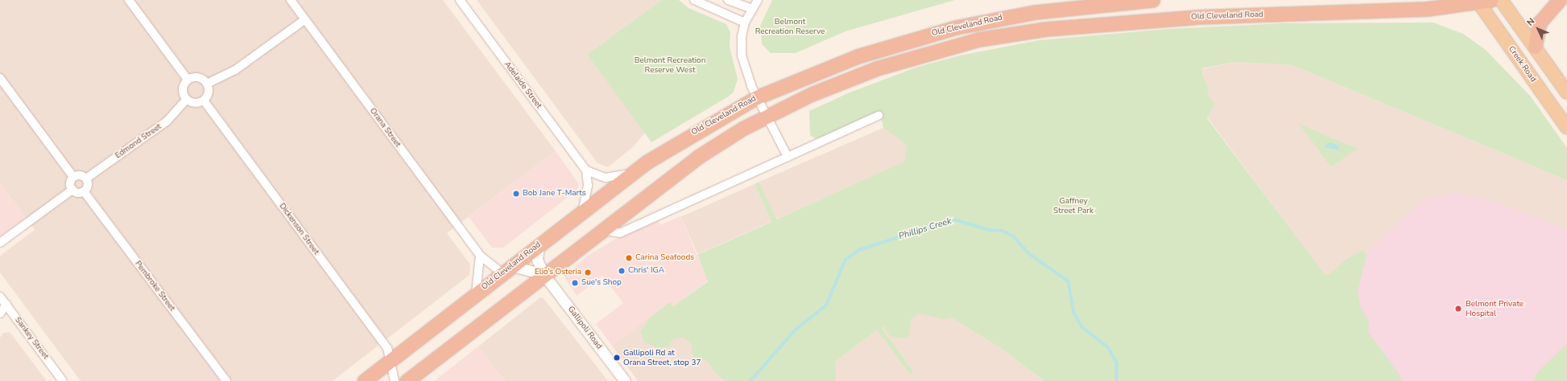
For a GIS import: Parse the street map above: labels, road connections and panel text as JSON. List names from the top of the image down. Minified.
{"streets":{"highway":["Old Cleveland Road"],"main road":["Creek Road"],"street":["Adelaide Street","Orana Street","Edmond Street","Dickenson Street","Pembroke Street","Gallipoli Road","Sankey Street"]},"crossings":[["Old Cleveland Road","Creek Road"],["Old Cleveland Road","Orana Street"],["Old Cleveland Road","Dickenson Street"],["Old Cleveland Road","Gallipoli Road"],["Edmond Street","Dickenson Street"],["Edmond Street","Pembroke Street"]],"water":["Phillips Creek"],"parks":["Belmont Recreation Reserve","Belmont Recreation Reserve West","Gaffney Street Park"],"places":["Bob Jane T-Marts","Carina Seafoods","Chris' IGA","Elio’s Osteria","Sue's Shop","Belmont Private Hospital","Gallipoli Rd at Orana Street, stop 37"],"north":"top left"}
